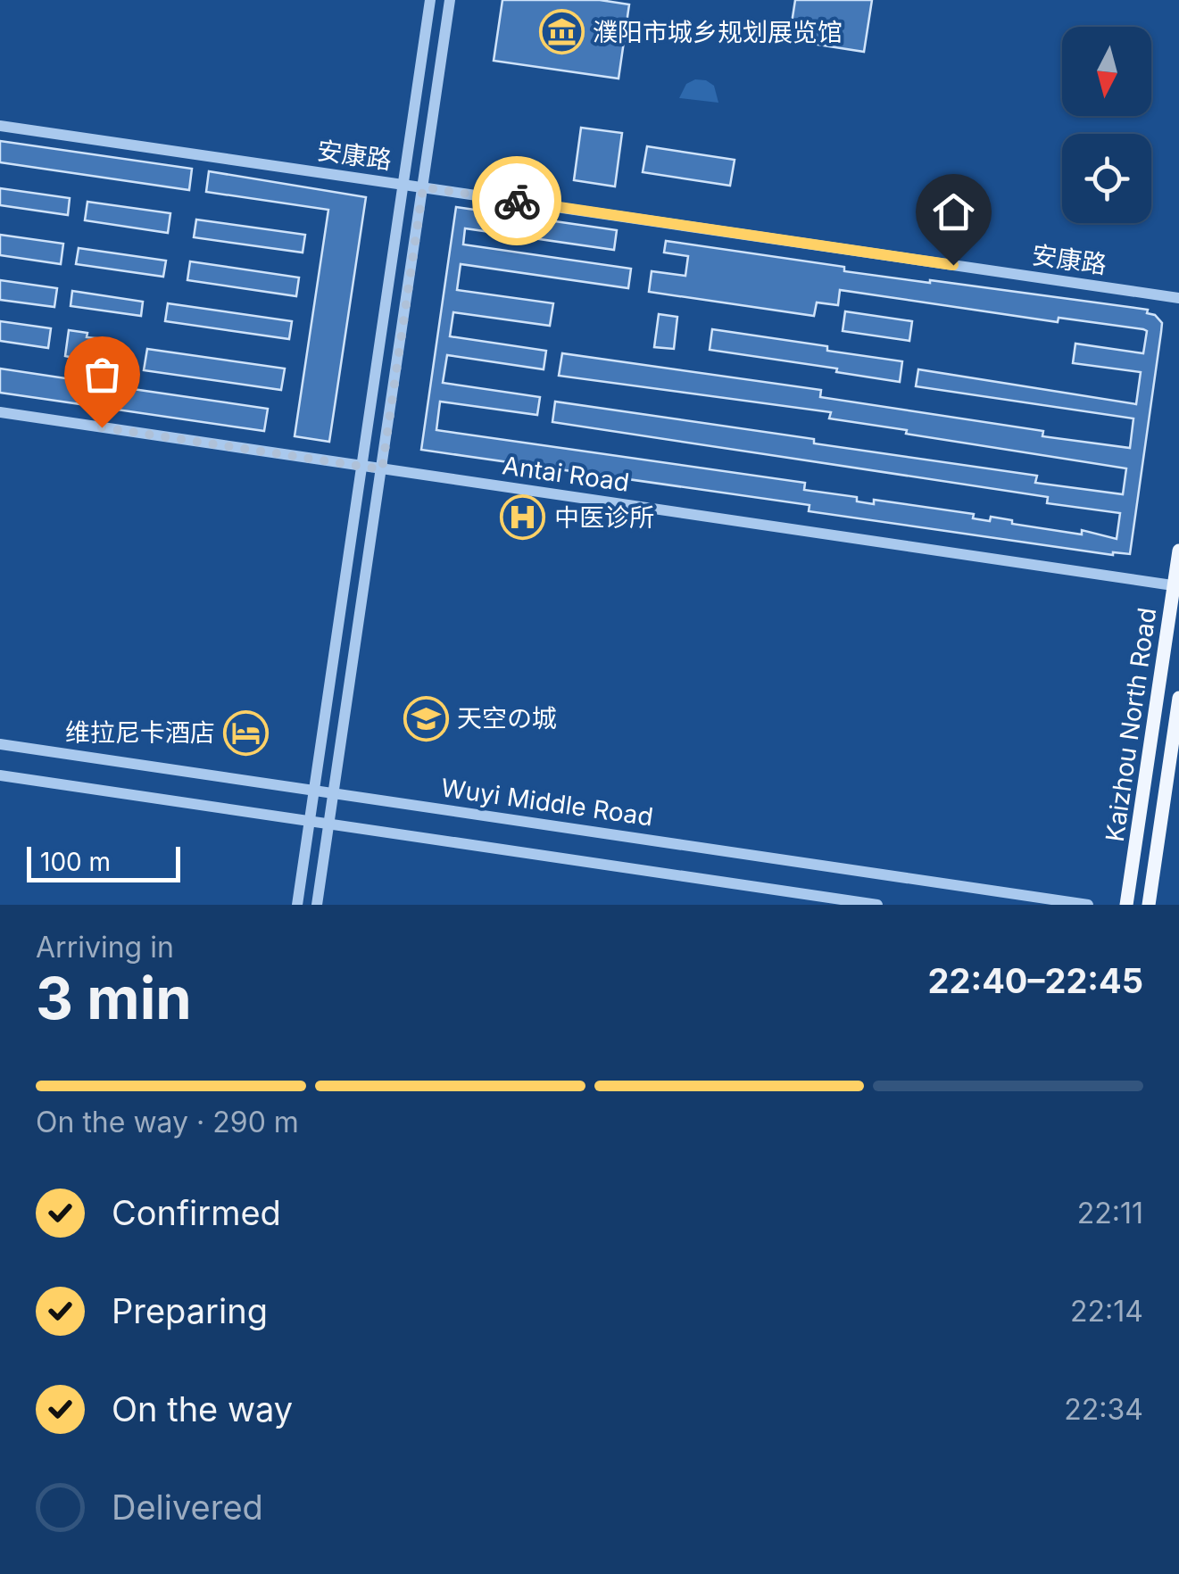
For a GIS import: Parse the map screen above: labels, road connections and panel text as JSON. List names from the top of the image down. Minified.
{"streets":{"main road":["Kaizhou North Road"],"street":["安康路","Antai Road","Wuyi Middle Road"]},"crossings":[["Antai Road","Kaizhou North Road"]],"places":{"museum":["濮阳市城乡规划展览馆"],"hospital":["中医诊所"],"school or university":["天空の城"],"hotel":["维拉尼卡酒店"]},"scale_bar":"100 m","north":"bottom","page":{"scale":"100 m","heading":["3 min","Arriving in","22:40–22:45"],"bar":"On the way · 290 m","list":[["Confirmed","22:11"],["Preparing","22:14"],["On the way","22:34"],"Delivered"]}}
